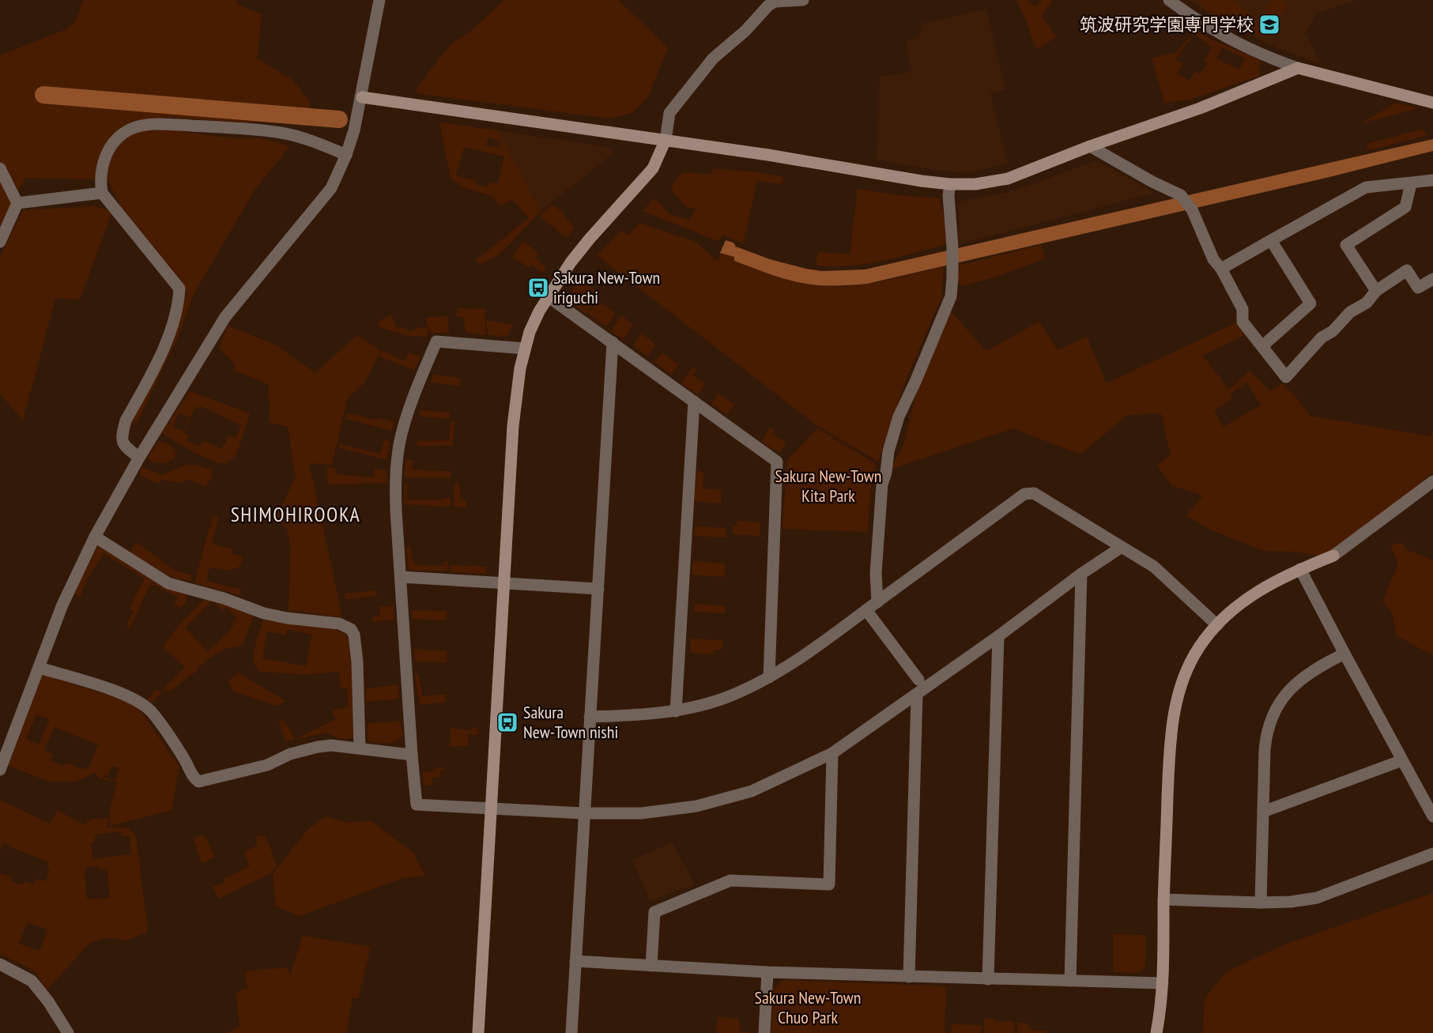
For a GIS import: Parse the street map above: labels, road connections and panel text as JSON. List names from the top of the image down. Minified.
{"districts":["SHIMOHIROOKA"],"parks":["Sakura New-Town Kita Park","Sakura New-Town Chuo Park"],"places":{"school or university":["筑波研究学園専門学校"],"bus stop":["Sakura New-Town iriguchi","Sakura New-Town nishi"]}}
